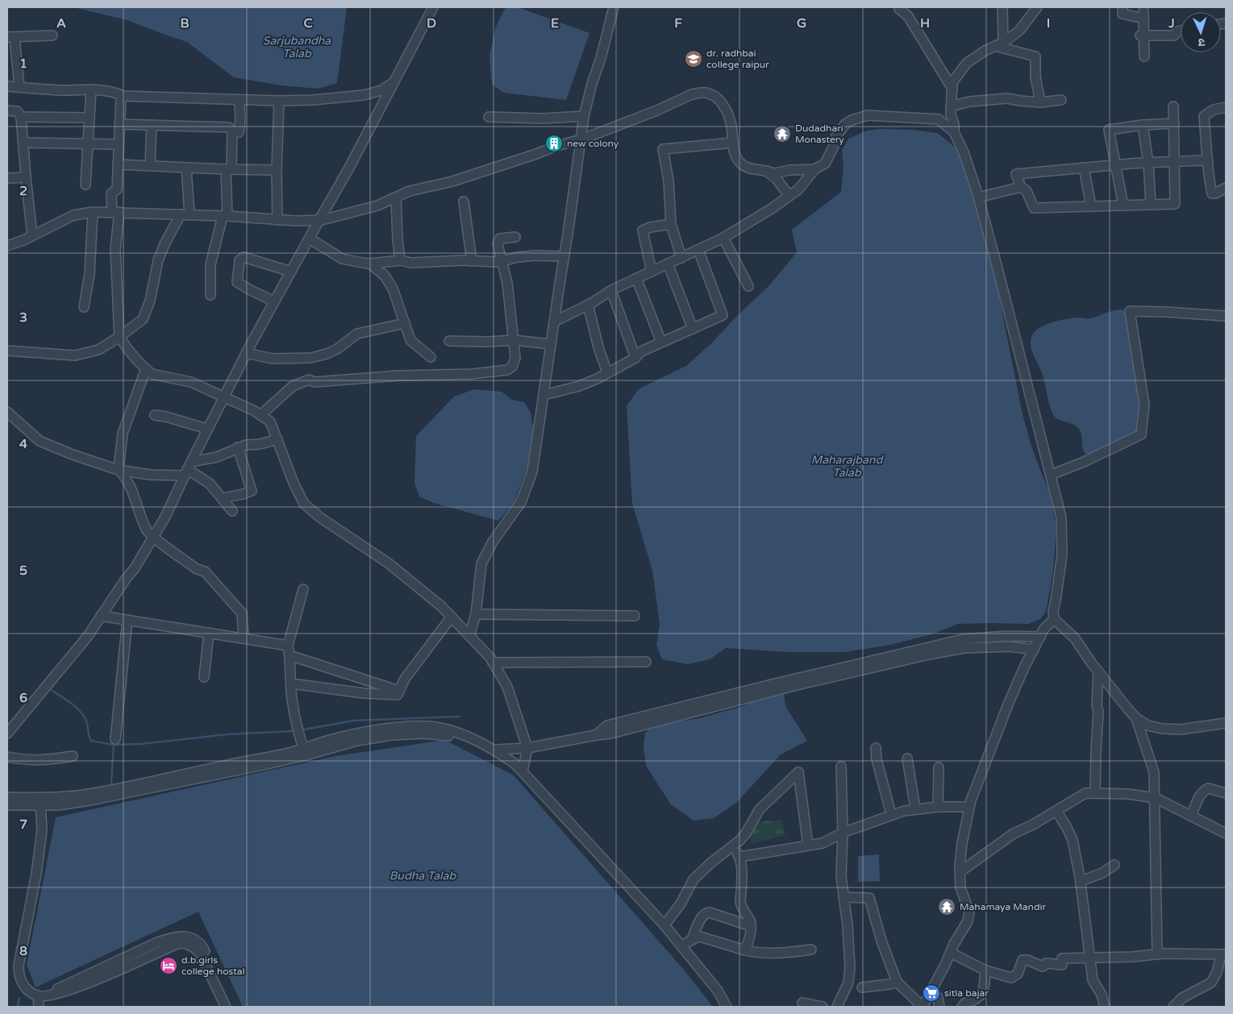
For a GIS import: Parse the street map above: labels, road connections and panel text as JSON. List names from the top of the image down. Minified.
{"water":["Sarjubandha Talab","Maharajband Talab","Budha Talab"],"places":{"school or university":["dr. radhbai college raipur"],"temple":["Dudadhari Monastery","Mahamaya Mandir"],"building":["new colony"],"hotel":["d.b.girls college hostal"],"supermarket":["sitla bajar"]},"north":"bottom","grid":{"columns":["A","B","C","D","E","F","G","H","I","J"],"rows":["1","2","3","4","5","6","7","8"]}}
